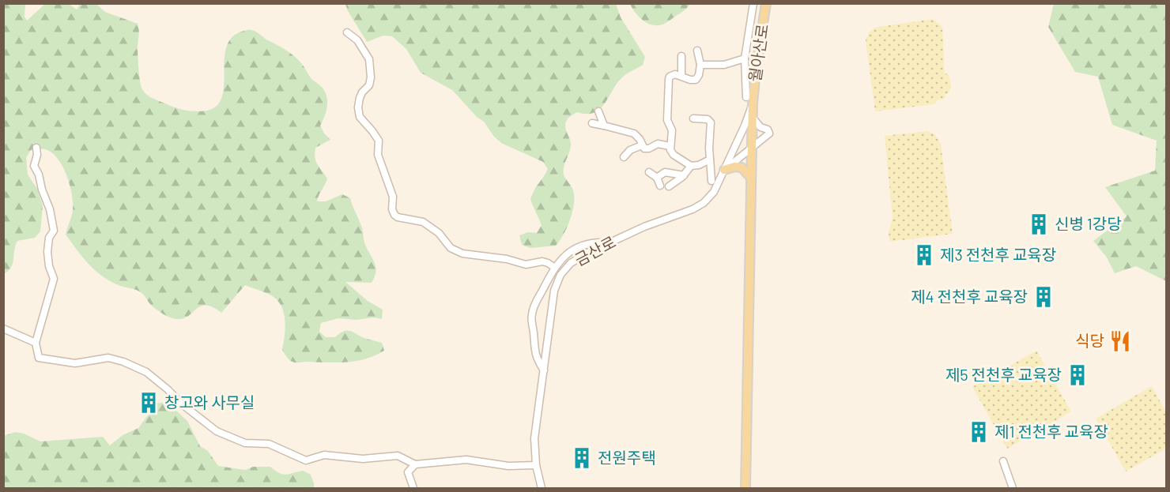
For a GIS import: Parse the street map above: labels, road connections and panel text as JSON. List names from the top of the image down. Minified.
{"streets":{"main road":["월아산로"],"street":["금산로"]},"crossings":[["월아산로","금산로"]],"places":{"building":["신병 1강당","제3 전천후 교육장","제4 전천후 교육장","제5 전천후 교육장","창고와 사무실","제1 전천후 교육장","전원주택"],"restaurant":["식당"]}}
